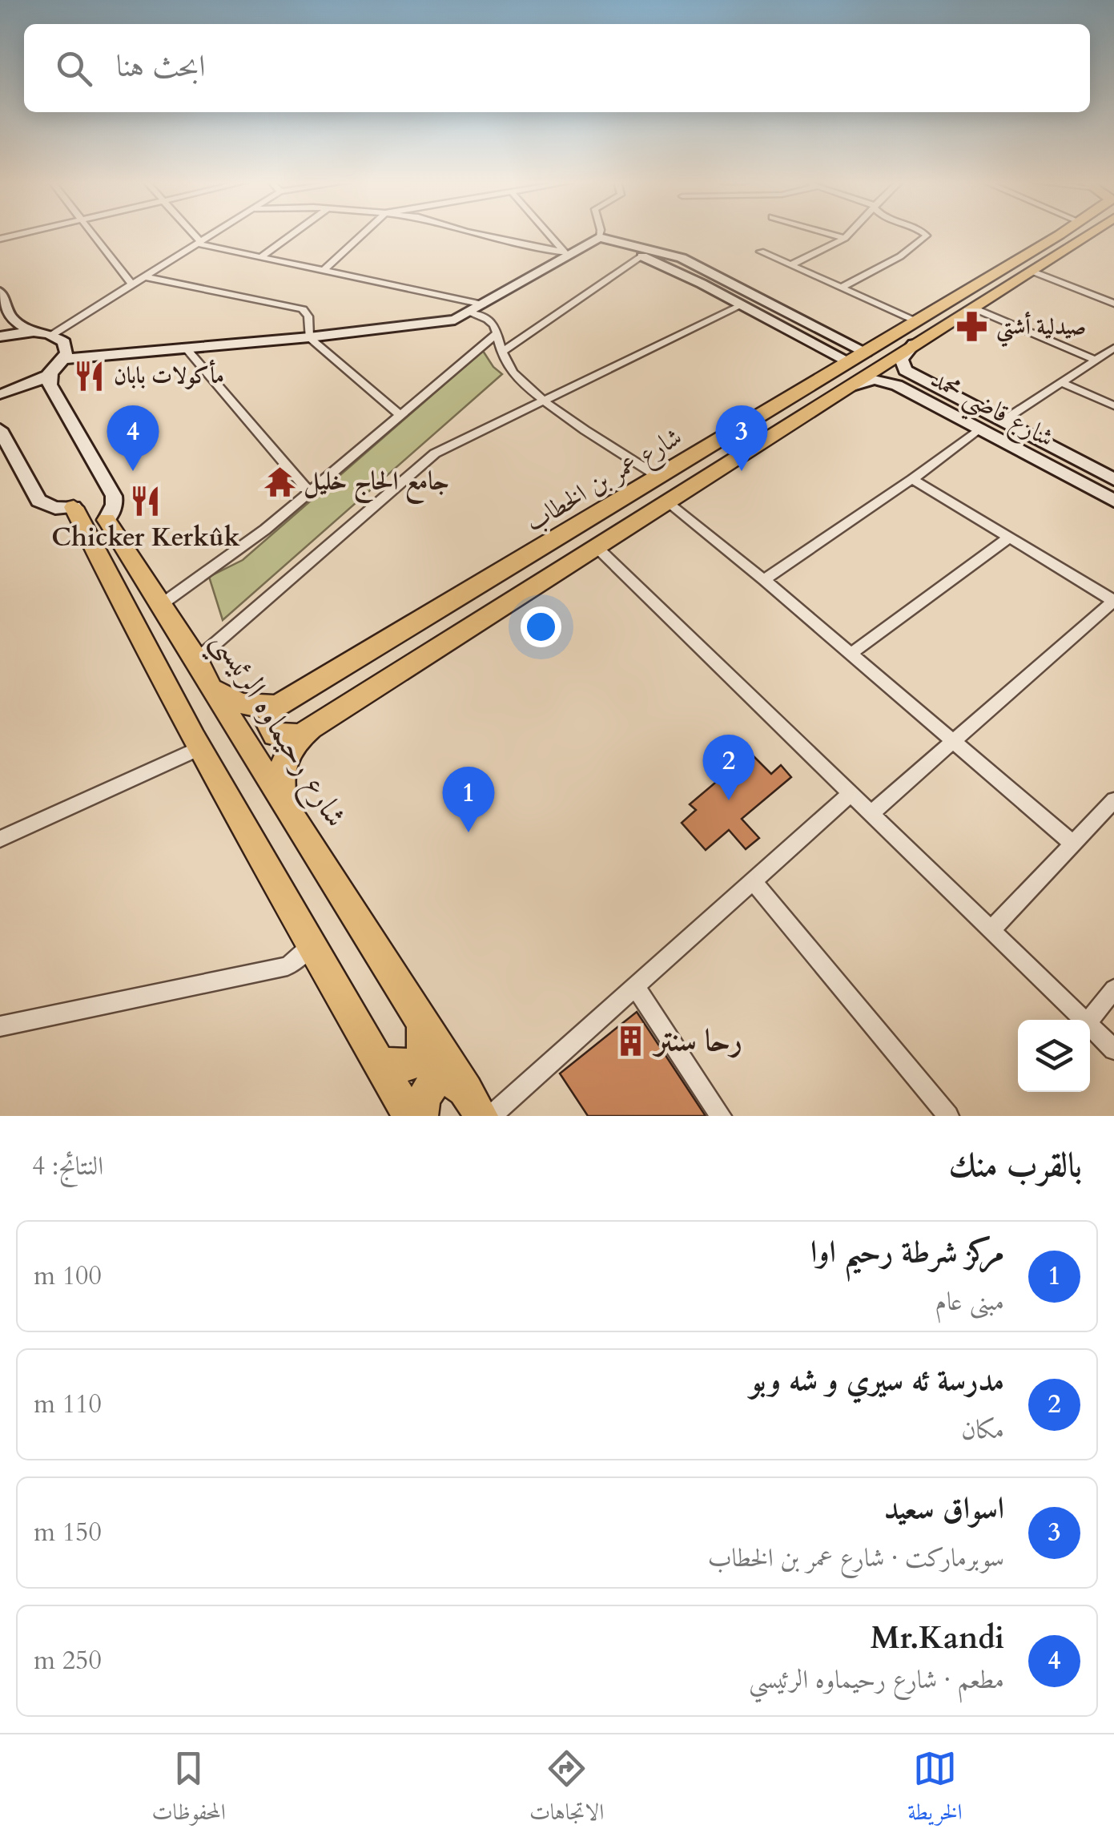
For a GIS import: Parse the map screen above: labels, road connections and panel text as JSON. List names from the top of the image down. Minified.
{"streets":{"main road":["شارع عمر بن الخطاب","شارع رحيماوه الرئيسي"],"street":["شارع قاضي محمد"]},"crossings":[["شارع قاضي محمد","شارع عمر بن الخطاب"],["شارع عمر بن الخطاب","شارع رحيماوه الرئيسي"]],"places":{"pharmacy":["صيدلية أشتي"],"restaurant":["مأكولات بابان","Chicker Kerkûk"],"temple":["جامع الحاج خليل"],"building":["رحا سنتر"]},"page":{"search":"ابحث هنا","pins":["3","4","2","1"],"heading":["بالقرب منك","النتائج: 4"],"list":[{"mark":"1","name":"مركز شرطة رحيم اوا","note":"مبنى عام","value":"100 m"},{"mark":"2","name":"مدرسة ئه سيري و شه وبو","note":"مكان","value":"110 m"},{"mark":"3","name":"اسواق سعيد","note":"سوبرماركت · شارع عمر بن الخطاب","value":"150 m"},{"mark":"4","name":"Mr.Kandi","note":"مطعم · شارع رحيماوه الرئيسي","value":"250 m"}],"nav":["الخريطة","الاتجاهات","المحفوظات"]}}
